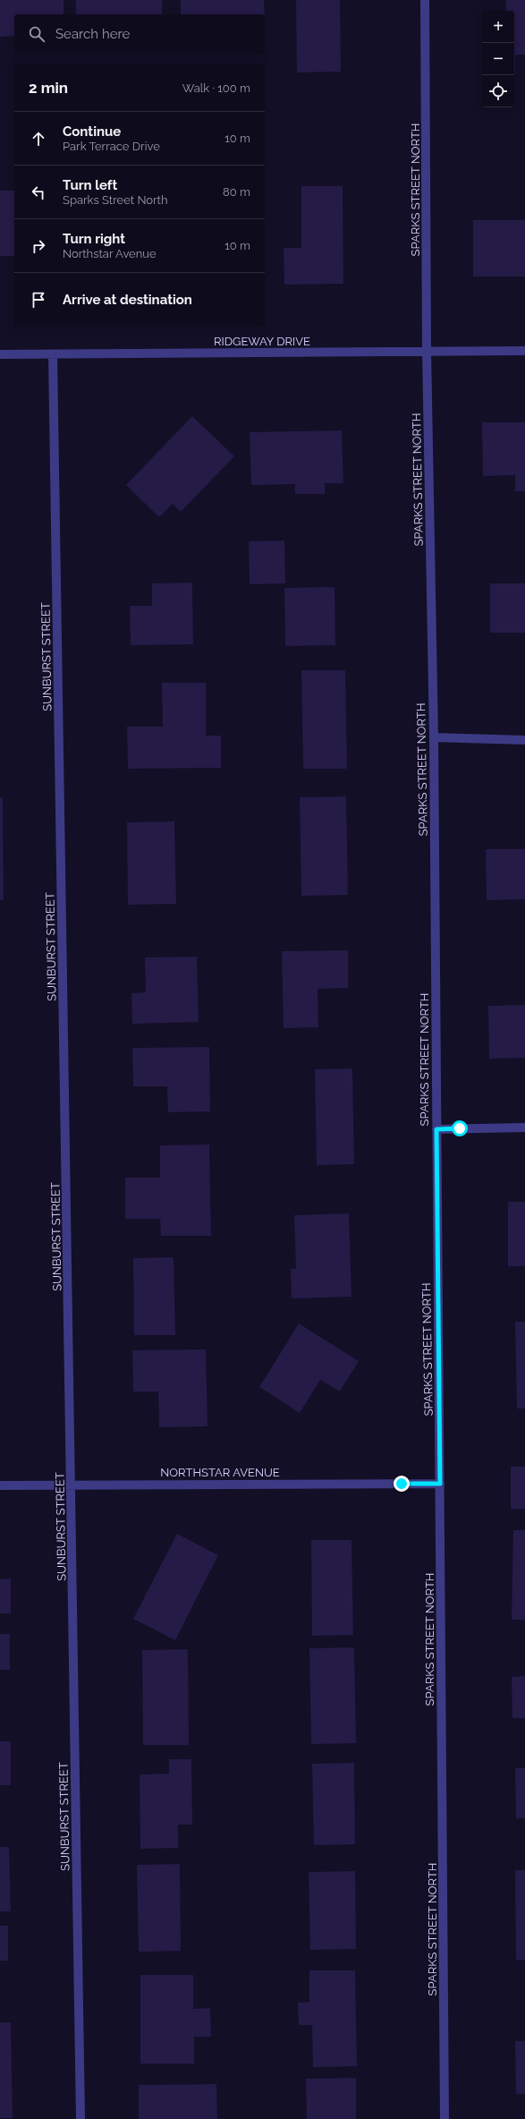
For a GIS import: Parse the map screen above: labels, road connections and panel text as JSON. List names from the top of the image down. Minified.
{"streets":{"street":["SPARKS STREET NORTH","RIDGEWAY DRIVE","SUNBURST STREET","NORTHSTAR AVENUE"]},"crossings":[["SPARKS STREET NORTH","RIDGEWAY DRIVE"],["SPARKS STREET NORTH","NORTHSTAR AVENUE"],["RIDGEWAY DRIVE","SUNBURST STREET"],["SUNBURST STREET","NORTHSTAR AVENUE"]],"page":{"map_buttons":["+","−"],"search":"Search here","heading":["2 min","Walk · 100 m"],"list":[["Continue","Park Terrace Drive","10 m"],["Turn left","Sparks Street North","80 m"],["Turn right","Northstar Avenue","10 m"],"Arrive at destination"]}}
